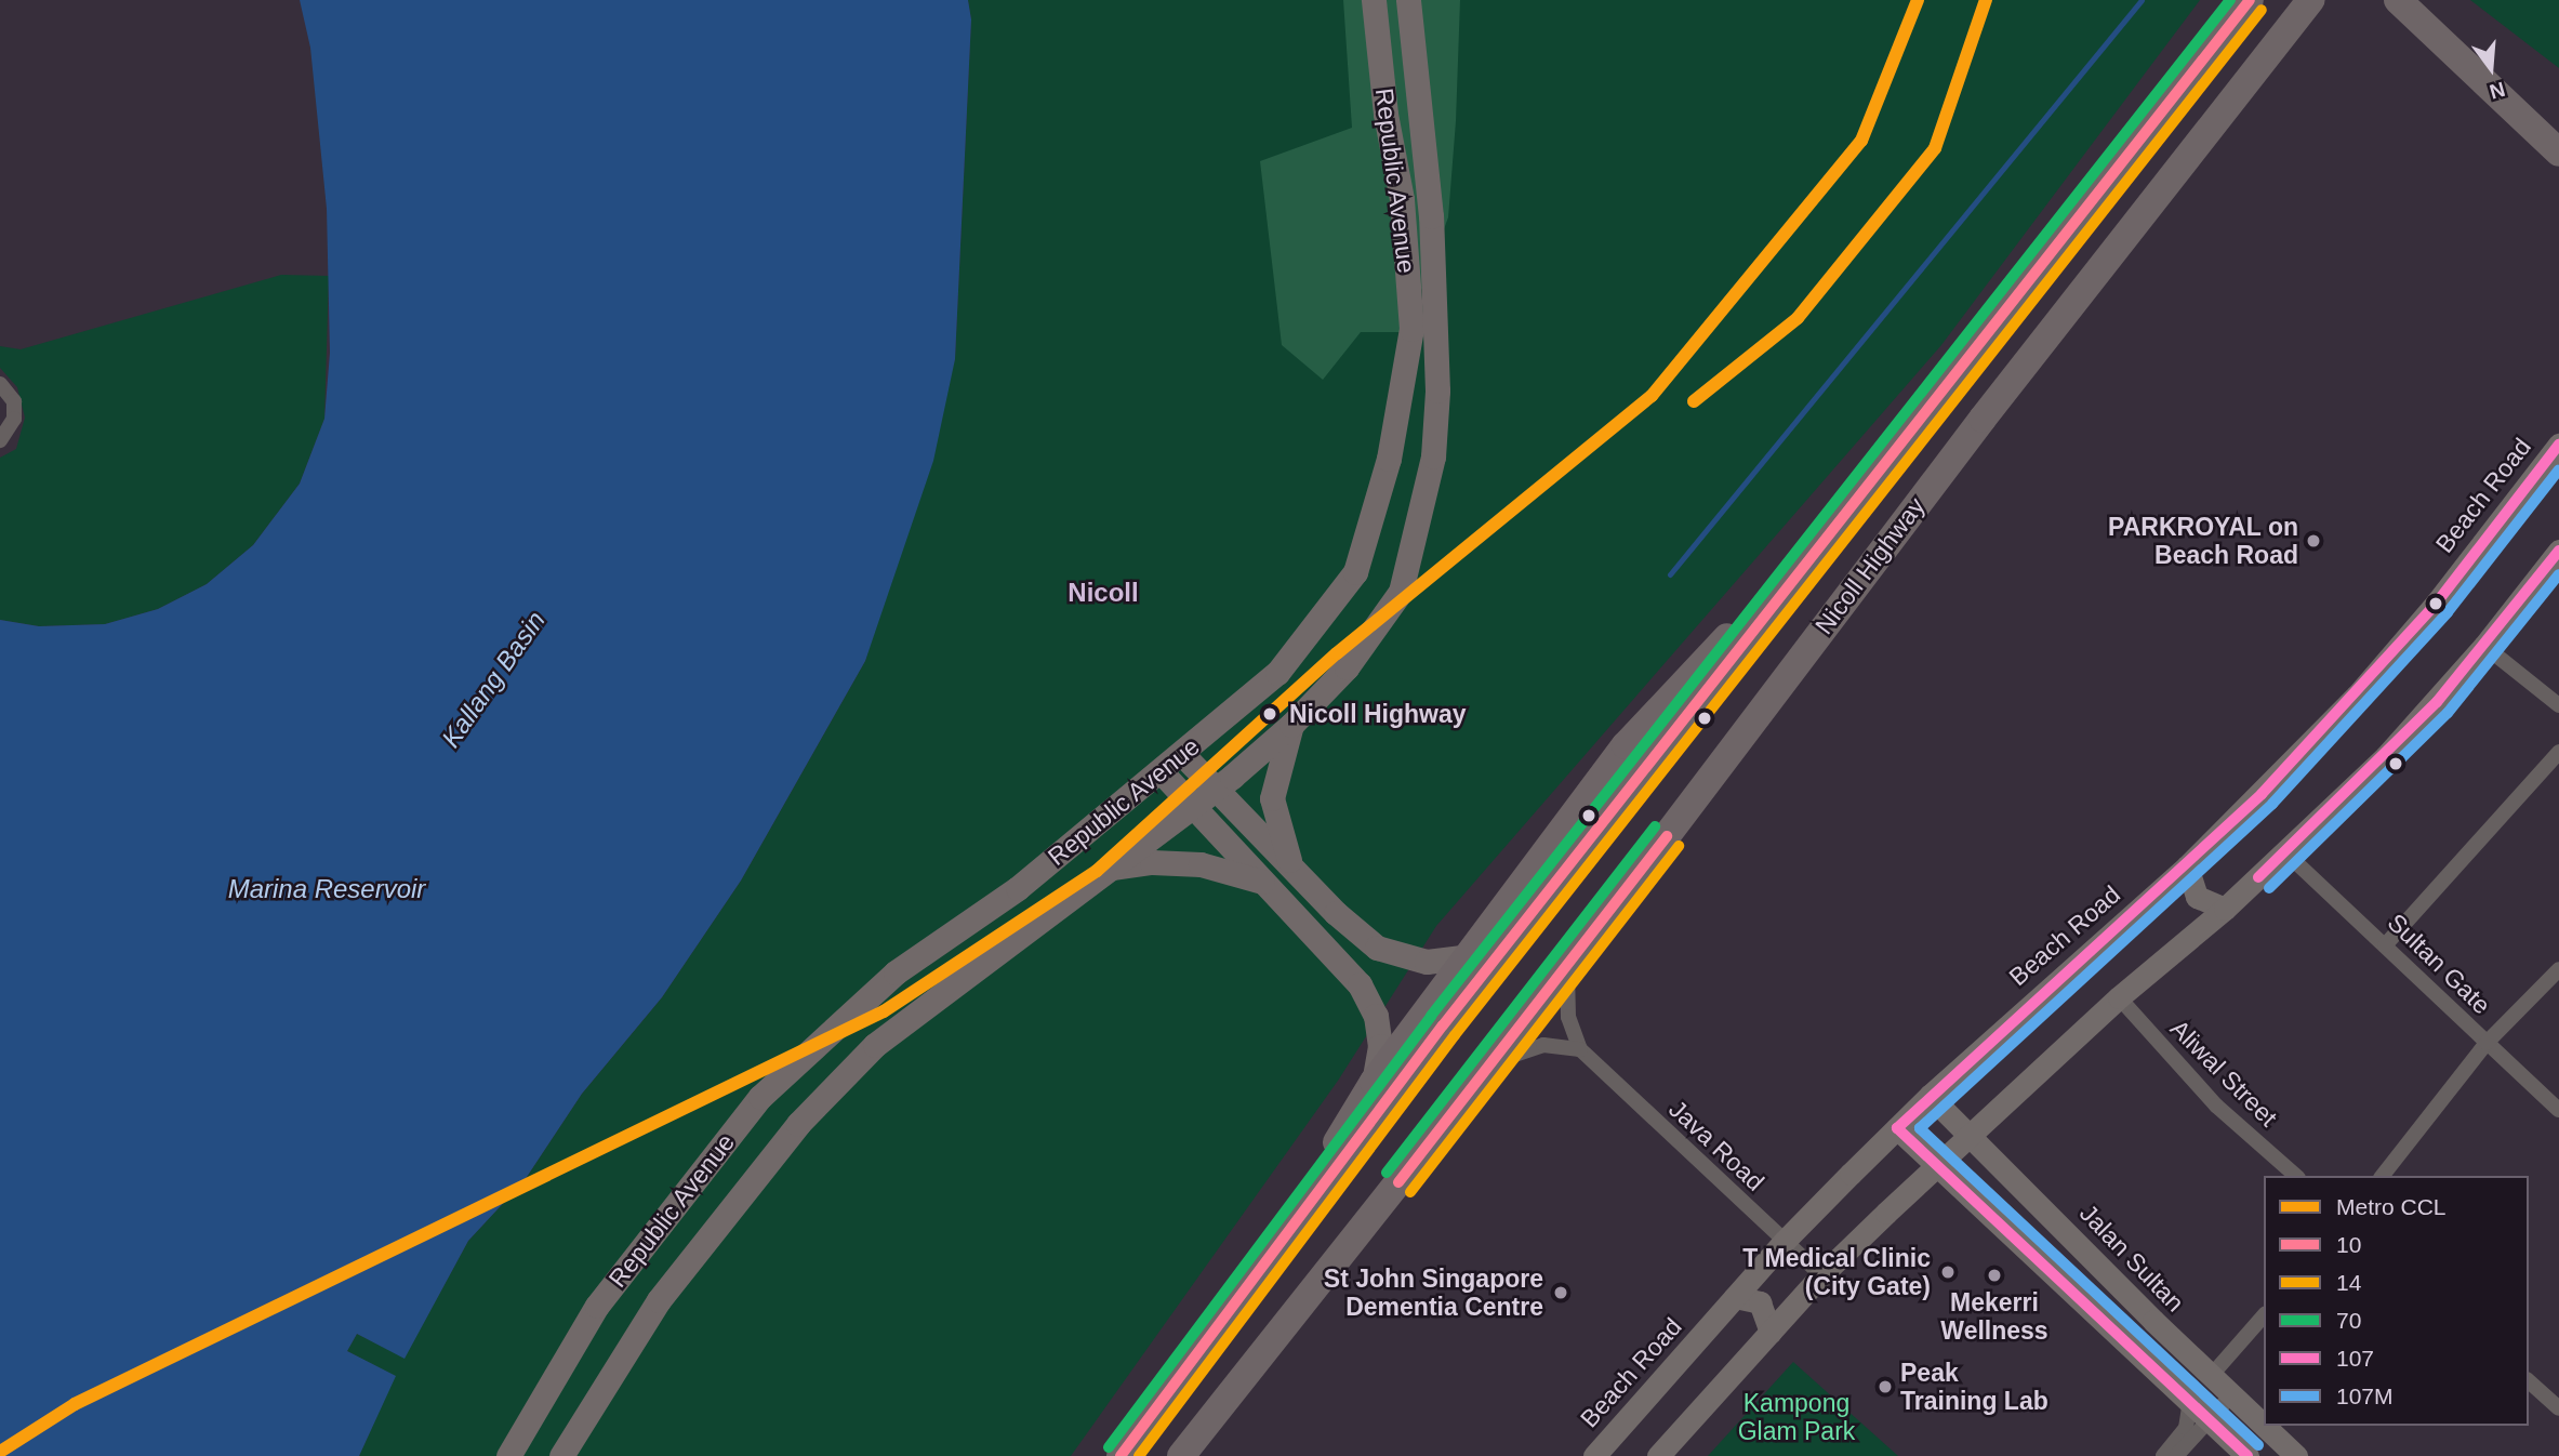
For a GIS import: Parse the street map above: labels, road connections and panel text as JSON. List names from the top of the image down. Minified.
{"streets":{"highway":["Nicoll Highway"],"main road":["Republic Avenue","Beach Road","Jalan Sultan"],"street":["Sultan Gate","Aliwal Street","Java Road"]},"crossings":[["Beach Road","Java Road"],["Beach Road","Jalan Sultan"],["Nicoll Highway","Java Road"]],"districts":["Nicoll"],"water":["Kallang Basin","Marina Reservoir"],"parks":["Kampong Glam Park"],"places":["PARKROYAL on Beach Road","Nicoll Highway","T Medical Clinic (City Gate)","Mekerri Wellness","St John Singapore Dementia Centre","Peak Training Lab"],"lines":["metro line CCL","transit line 10","transit line 70","transit line 14","transit line 107","transit line 107M"],"legend":["Metro CCL","10","14","70","107","107M"],"north":"bottom"}
